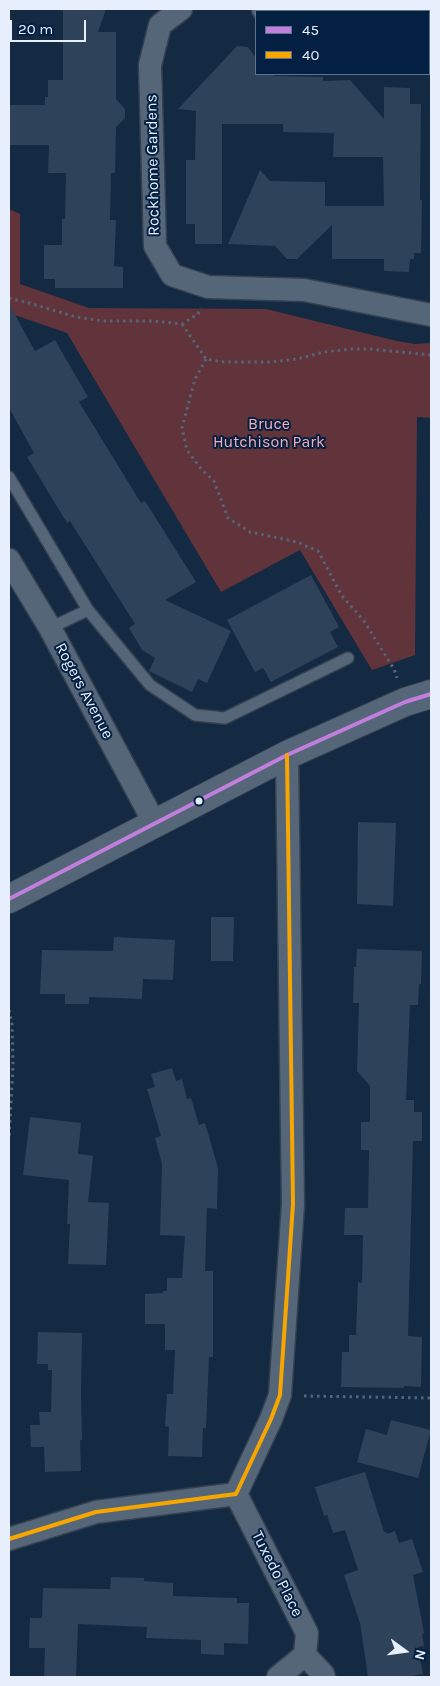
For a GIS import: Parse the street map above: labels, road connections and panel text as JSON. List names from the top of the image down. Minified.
{"streets":{"street":["Rockhome Gardens","Rogers Avenue","Tuxedo Place"]},"parks":["Bruce Hutchison Park"],"lines":["transit line 45","transit line 40"],"legend":["45","40"],"scale_bar":"20 m","north":"right"}
